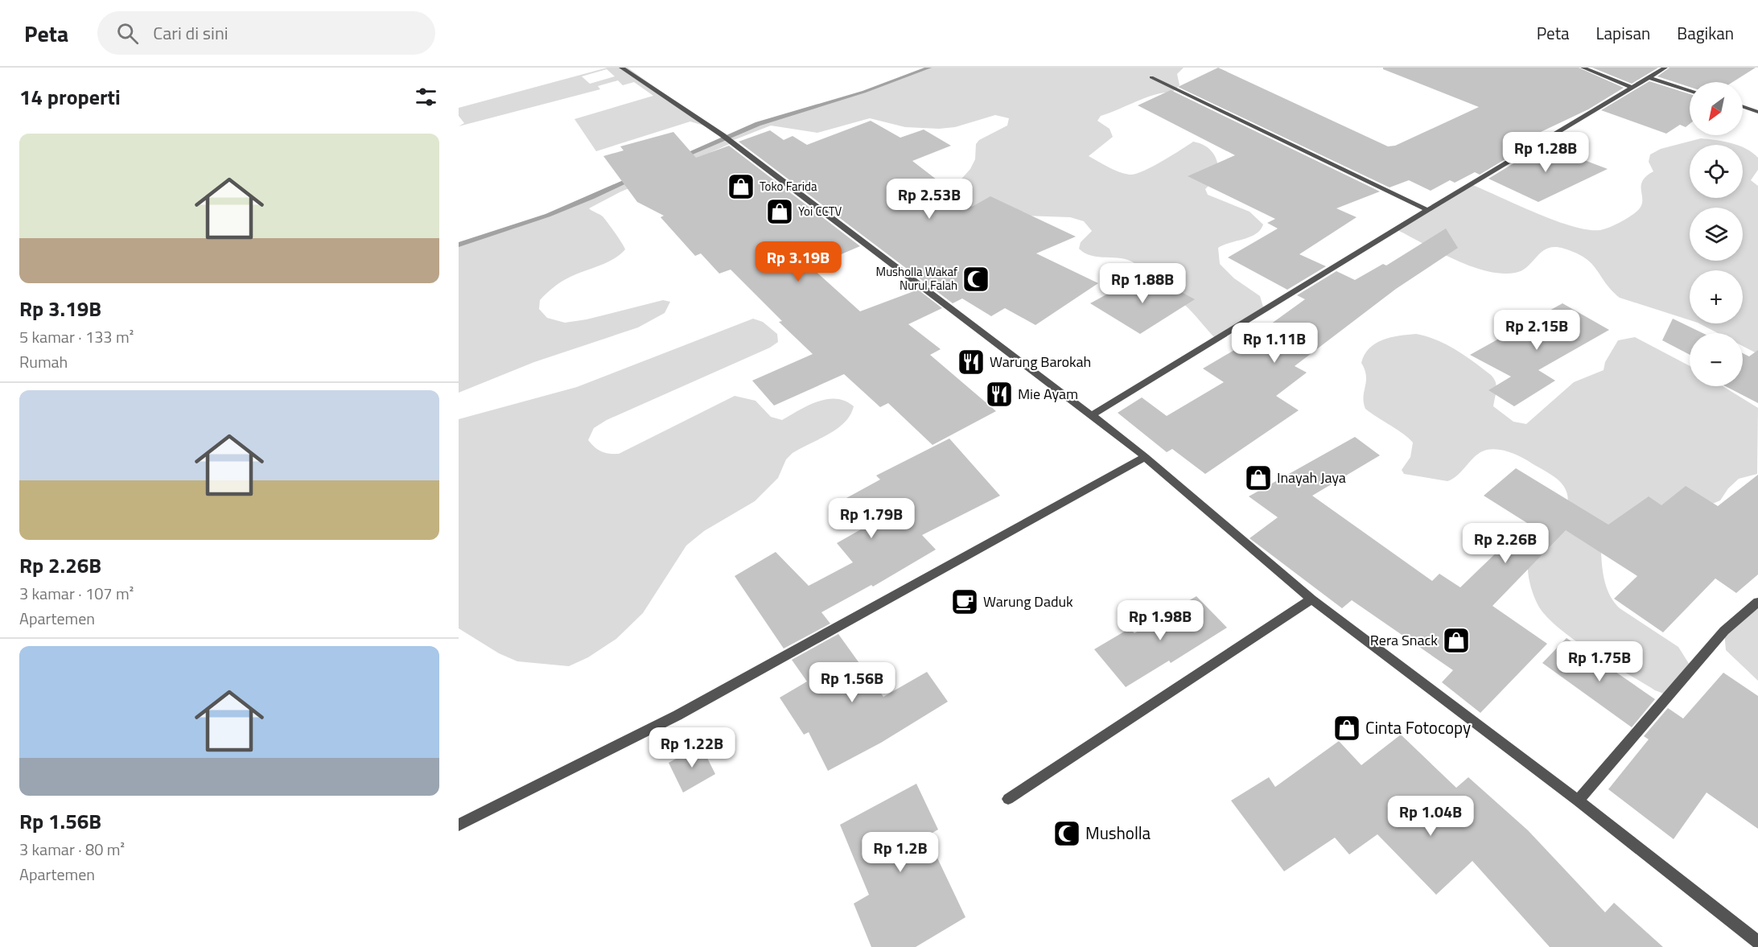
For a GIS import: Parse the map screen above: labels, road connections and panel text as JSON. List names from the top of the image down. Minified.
{"places":{"shop":["Toko Farida","Yoi CCTV","Inayah Jaya","Rera Snack","Cinta Fotocopy"],"mosque":["Musholla Wakaf Nurul Falah","Musholla"],"restaurant":["Warung Barokah","Mie Ayam"],"cafe":["Warung Daduk"]},"north":"bottom left","page":{"header":"Peta","search":"Cari di sini","nav":["Peta","Lapisan","Bagikan"],"heading":"14 properti","map_buttons":["+","−"],"list":[{"name":"Rp 3.19B","note":"5 kamar · 133 m² · Rumah"},{"name":"Rp 2.26B","note":"3 kamar · 107 m² · Apartemen"},{"name":"Rp 1.56B","note":"3 kamar · 80 m² · Apartemen"}],"price":["Rp 1.28B","Rp 2.53B","Rp 3.19B","Rp 1.88B","Rp 2.15B","Rp 1.11B","Rp 1.79B","Rp 2.26B","Rp 1.98B","Rp 1.75B","Rp 1.56B","Rp 1.22B","Rp 1.04B","Rp 1.2B"]}}
